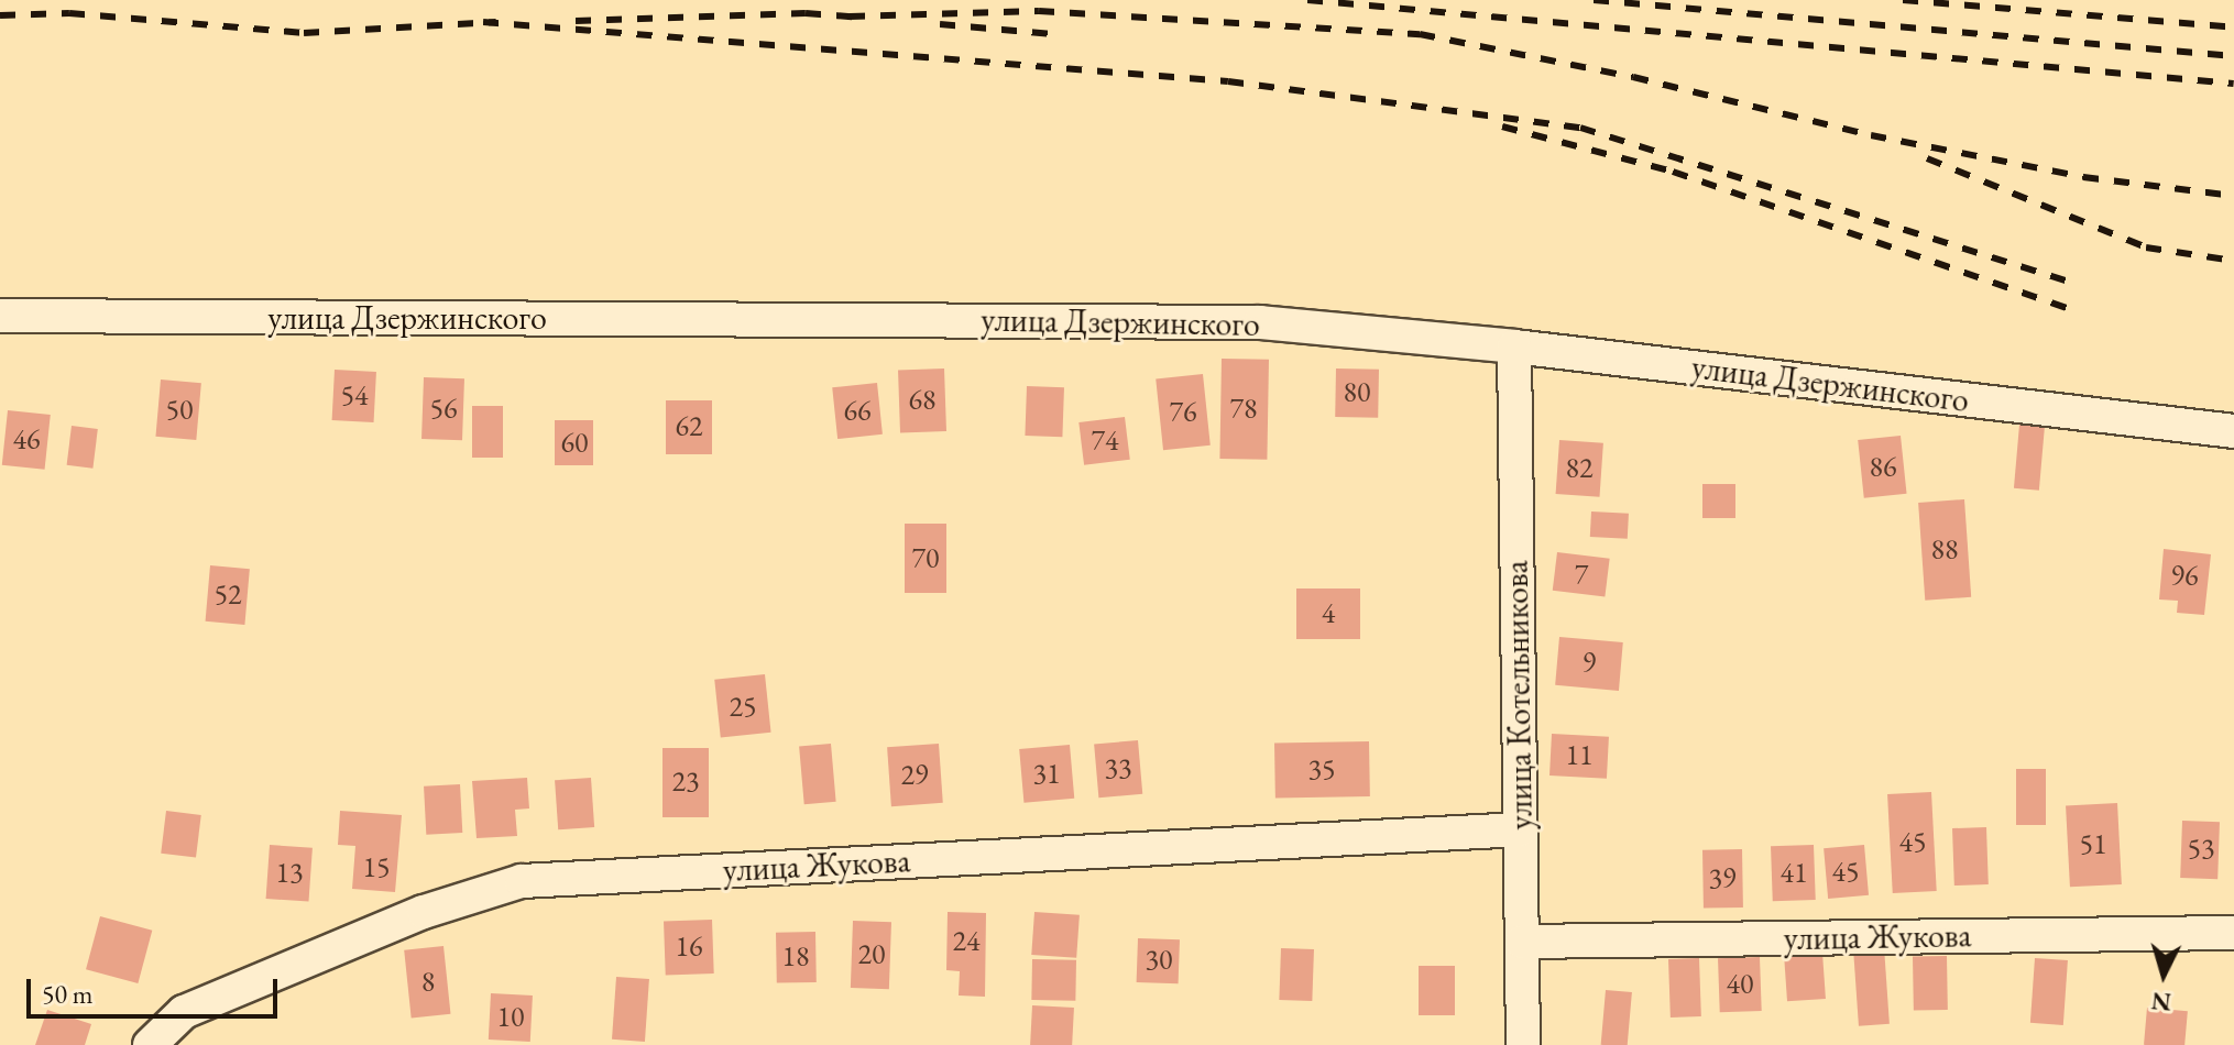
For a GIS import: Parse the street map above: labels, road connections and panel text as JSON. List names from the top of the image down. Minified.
{"streets":{"street":["улица Дзержинского","улица Котельникова","улица Жукова"]},"crossings":[["улица Дзержинского","улица Котельникова"],["улица Котельникова","улица Жукова"]],"house_numbers":["80","54","68","56","78","50","66","76","62","46","74","60","86","82","88","70","7","96","52","4","9","25","11","33","35","31","29","23","45","51","53","15","45","13","41","39","24","16","20","18","30","8","40","10"],"scale_bar":"50 m","north":"bottom"}
